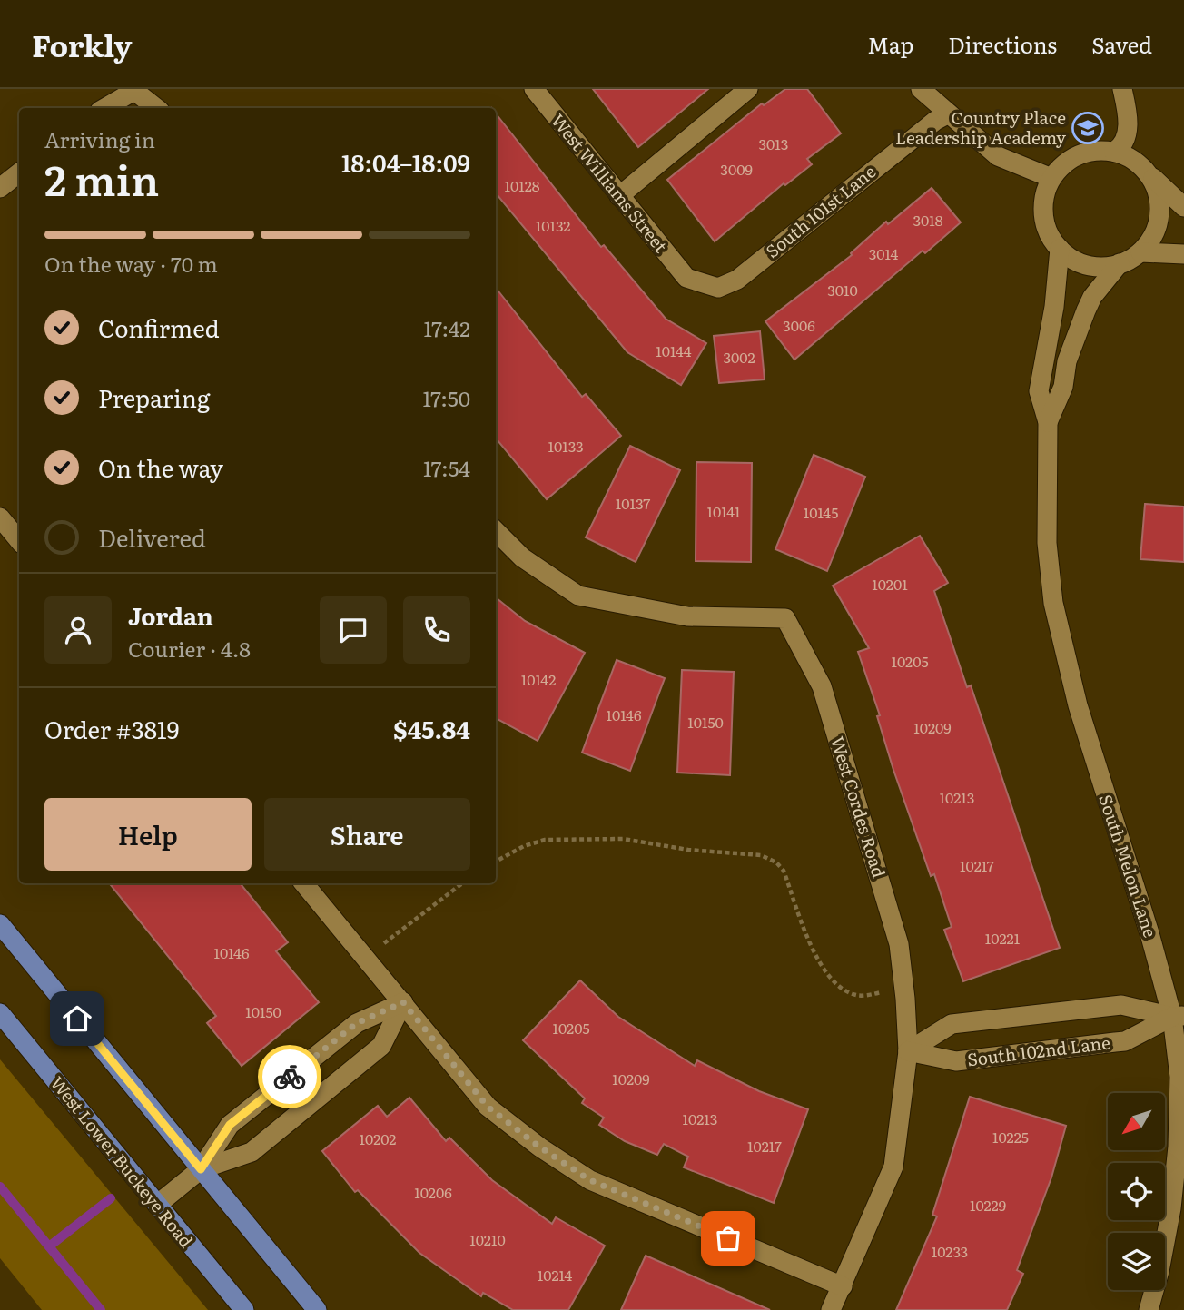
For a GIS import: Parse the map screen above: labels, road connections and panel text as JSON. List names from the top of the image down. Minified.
{"streets":{"main road":["West Lower Buckeye Road"],"street":["West Williams Street","South 101st Lane","West Cordes Road","South Melon Lane","South 102nd Lane"]},"crossings":[["West Williams Street","South 101st Lane"],["West Cordes Road","South 102nd Lane"],["South Melon Lane","South 102nd Lane"]],"places":{"school or university":["Country Place Leadership Academy"]},"house_numbers":["3013","3009","10128","3018","10132","3014","3010","3006","10144","3002","10133","10137","10141","10145","10201","10205","10142","10146","10150","10209","10213","10217","10221","10146","10150","10205","10209","10213","10225","10202","10217","10206","10229","10210","10233","10214"],"north":"bottom left","page":{"header":"Forkly","nav":["Map","Directions","Saved"],"heading":["2 min","Arriving in","18:04–18:09"],"panel":["Jordan","Courier · 4.8","Order #3819","$45.84"],"bar":"On the way · 70 m","list":[["Confirmed","17:42"],["Preparing","17:50"],["On the way","17:54"],"Delivered"],"buttons":["Help","Share"]}}
